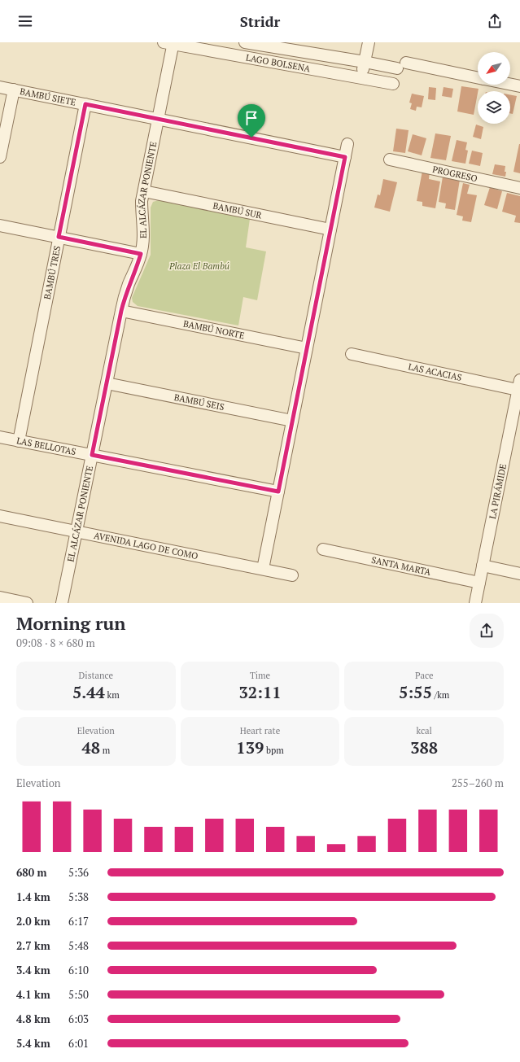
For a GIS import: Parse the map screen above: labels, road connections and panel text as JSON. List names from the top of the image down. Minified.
{"streets":{"street":["LAGO BOLSENA","BAMBÚ SIETE","PROGRESO","EL ALCÁZAR PONIENTE","BAMBÚ SUR","BAMBÚ TRES","BAMBÚ NORTE","LAS ACACIAS","BAMBÚ SEIS","LAS BELLOTAS","LA PIRÁMIDE","AVENIDA LAGO DE COMO","SANTA MARTA"]},"crossings":[["LAGO BOLSENA","EL ALCÁZAR PONIENTE"],["BAMBÚ SIETE","EL ALCÁZAR PONIENTE"],["BAMBÚ SIETE","BAMBÚ TRES"],["EL ALCÁZAR PONIENTE","BAMBÚ SUR"],["EL ALCÁZAR PONIENTE","BAMBÚ NORTE"],["EL ALCÁZAR PONIENTE","BAMBÚ SEIS"],["EL ALCÁZAR PONIENTE","LAS BELLOTAS"],["EL ALCÁZAR PONIENTE","AVENIDA LAGO DE COMO"],["BAMBÚ TRES","LAS BELLOTAS"],["LAS ACACIAS","LA PIRÁMIDE"],["LA PIRÁMIDE","SANTA MARTA"]],"parks":["Plaza El Bambú"],"north":"bottom left","page":{"header":"Stridr","heading":["Morning run","09:08 · 8 × 680 m"],"stats":[["Distance","5.44 km"],["Time","32:11"],["Pace","5:55 /km"],["Elevation","48 m"],["Heart rate","139 bpm"],["kcal","388"]],"chart":["Elevation","255–260 m"],"list":[{"name":"680 m","note":"5:36"},{"name":"1.4 km","note":"5:38"},{"name":"2.0 km","note":"6:17"},{"name":"2.7 km","note":"5:48"},{"name":"3.4 km","note":"6:10"},{"name":"4.1 km","note":"5:50"},{"name":"4.8 km","note":"6:03"},{"name":"5.4 km","note":"6:01"}]}}
